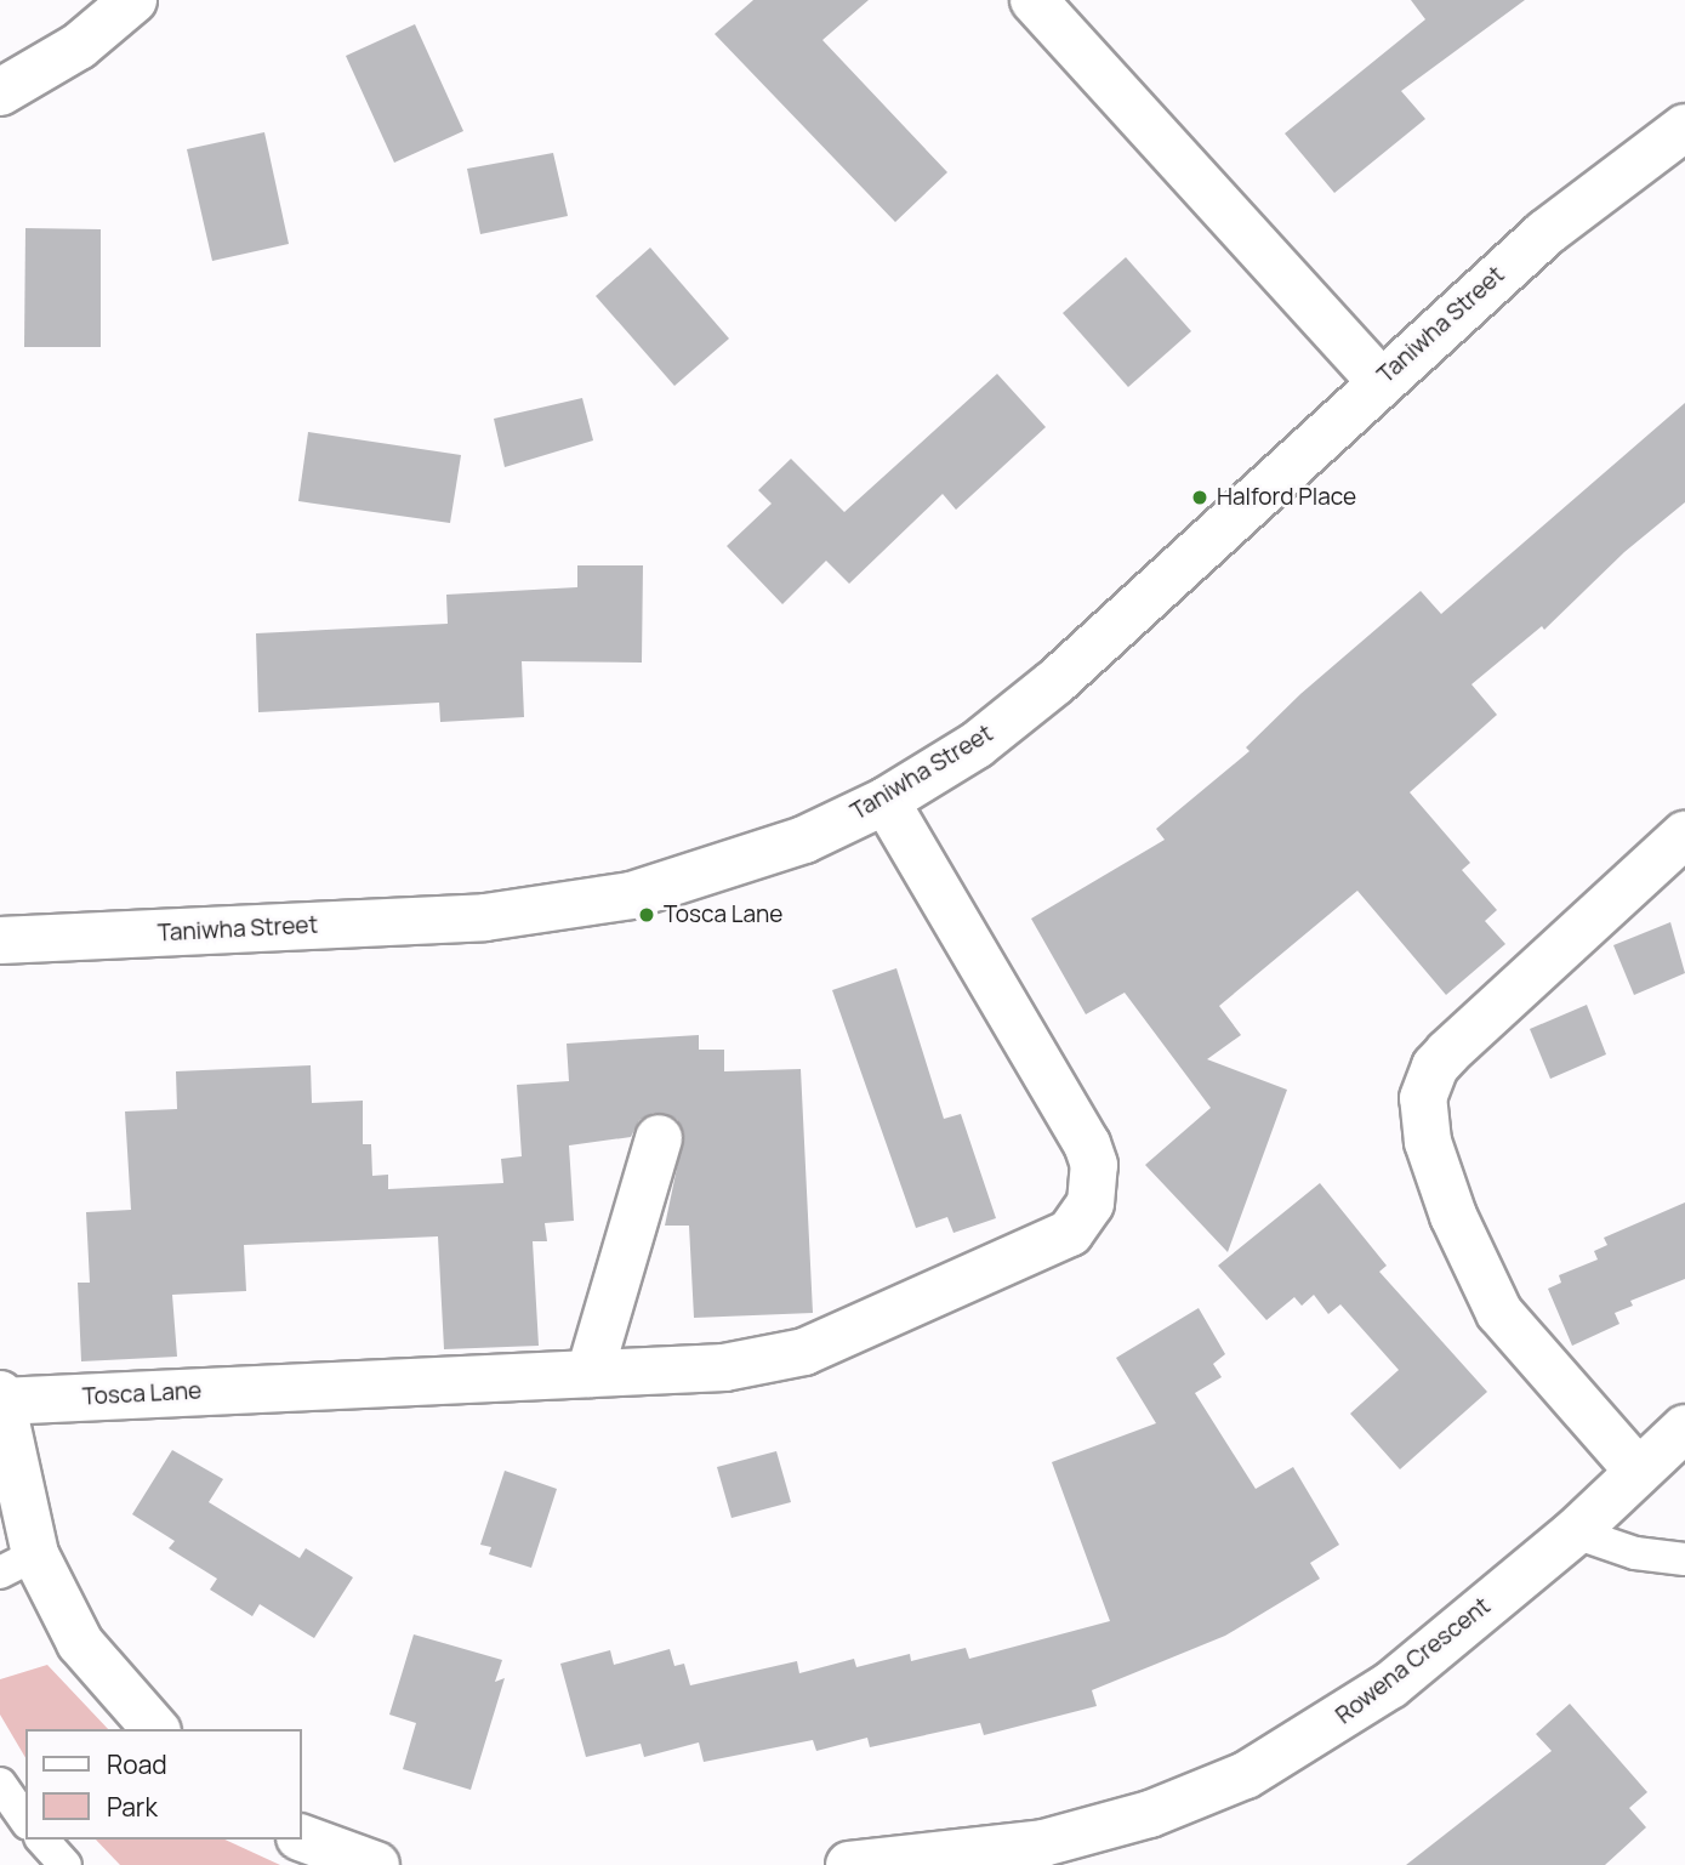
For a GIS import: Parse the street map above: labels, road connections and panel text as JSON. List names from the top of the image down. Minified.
{"streets":{"street":["Taniwha Street","Tosca Lane","Rowena Crescent"]},"crossings":[["Taniwha Street","Tosca Lane"]],"places":["Halford Place","Tosca Lane"],"legend":["Road","Park"]}
